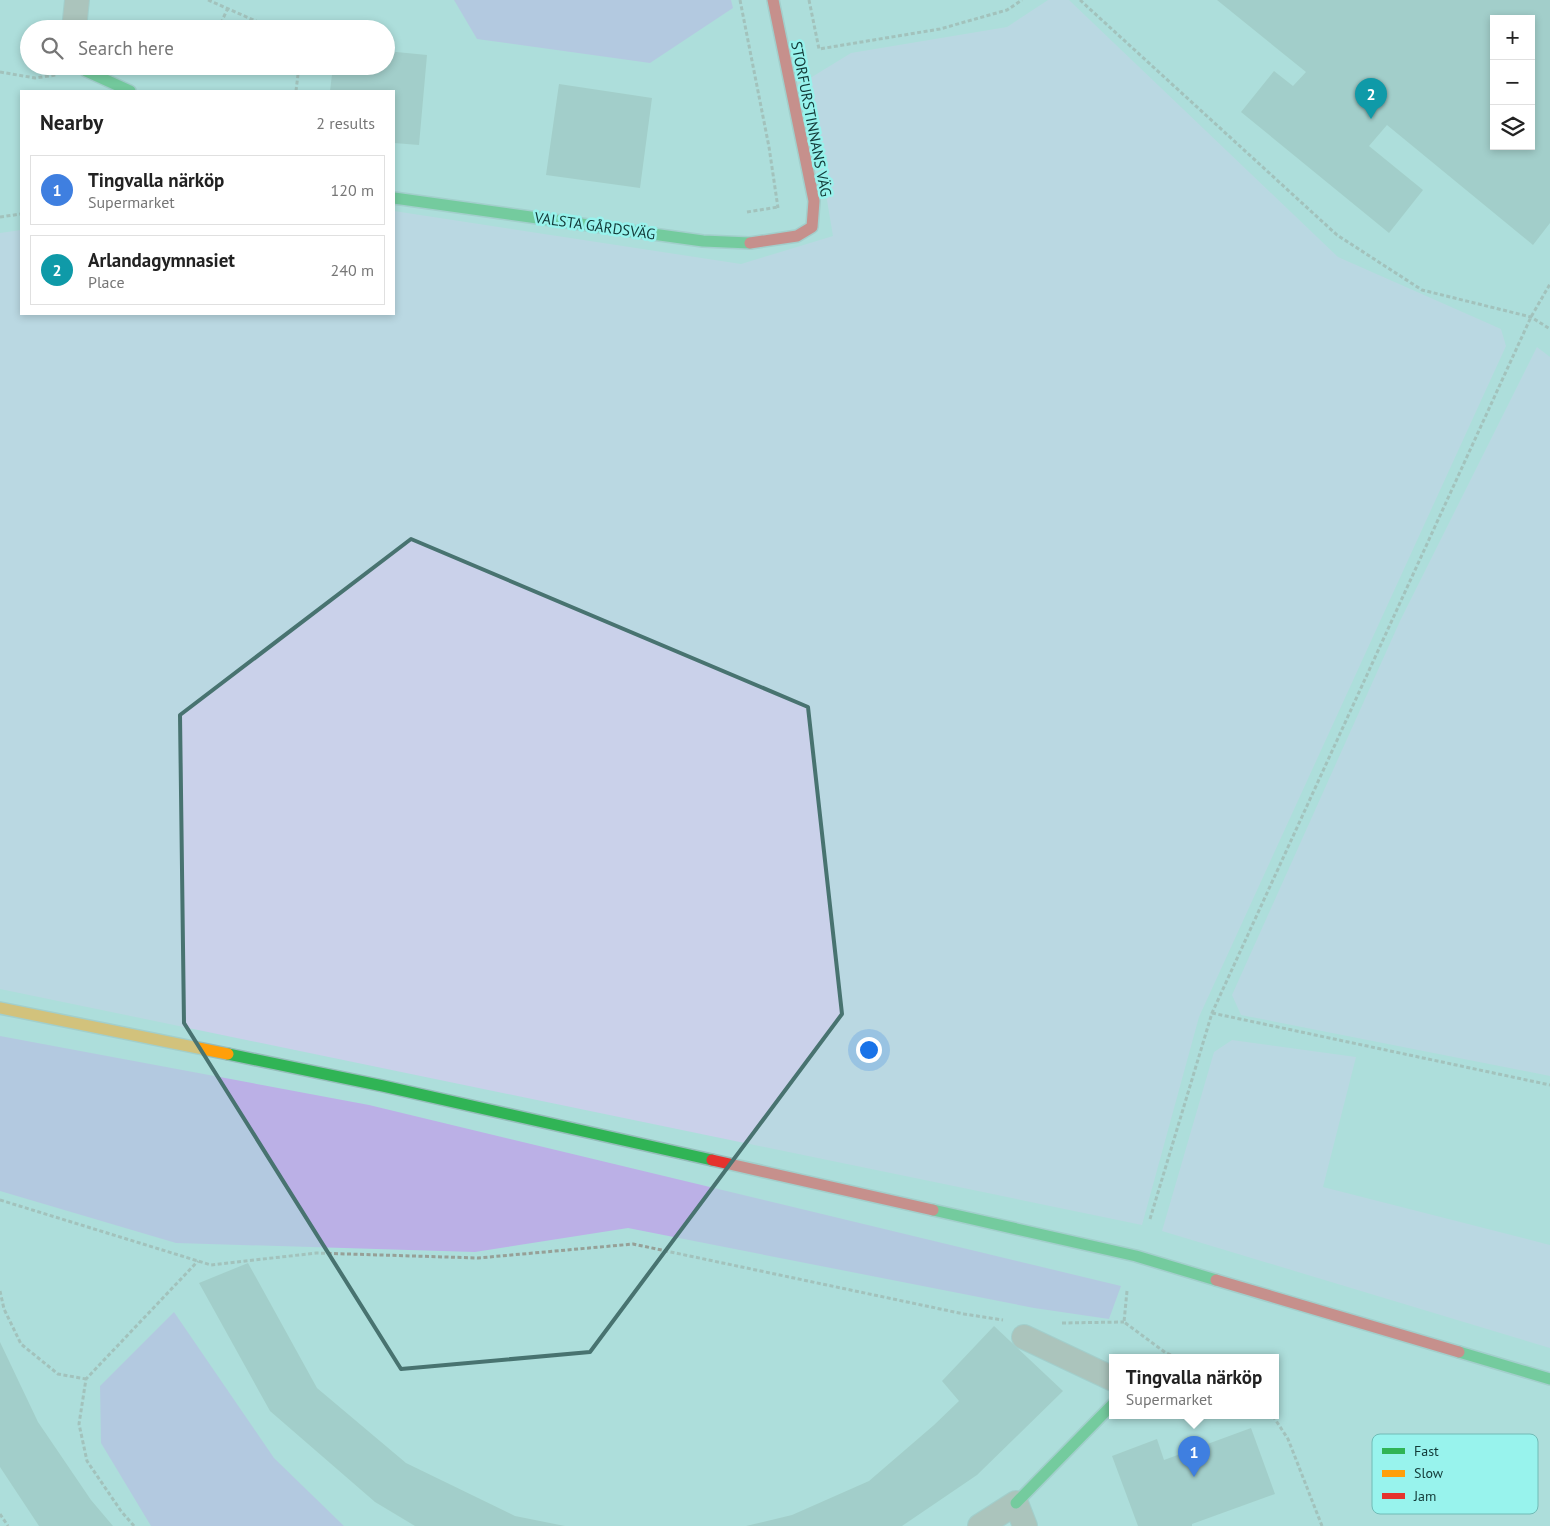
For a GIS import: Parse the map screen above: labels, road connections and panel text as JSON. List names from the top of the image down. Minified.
{"streets":{"main road":["STORFURSTINNANS VÄG","VALSTA GÅRDSVÄG"]},"crossings":[["STORFURSTINNANS VÄG","VALSTA GÅRDSVÄG"]],"legend":["Fast","Slow","Jam"],"page":{"map_buttons":["+","−"],"search":"Search here","pins":["2","1"],"heading":["Nearby","2 results"],"list":[{"mark":"1","name":"Tingvalla närköp","note":"Supermarket","value":"120 m"},{"mark":"2","name":"Arlandagymnasiet","note":"Place","value":"240 m"}],"popup":["Tingvalla närköp","Supermarket"]}}
